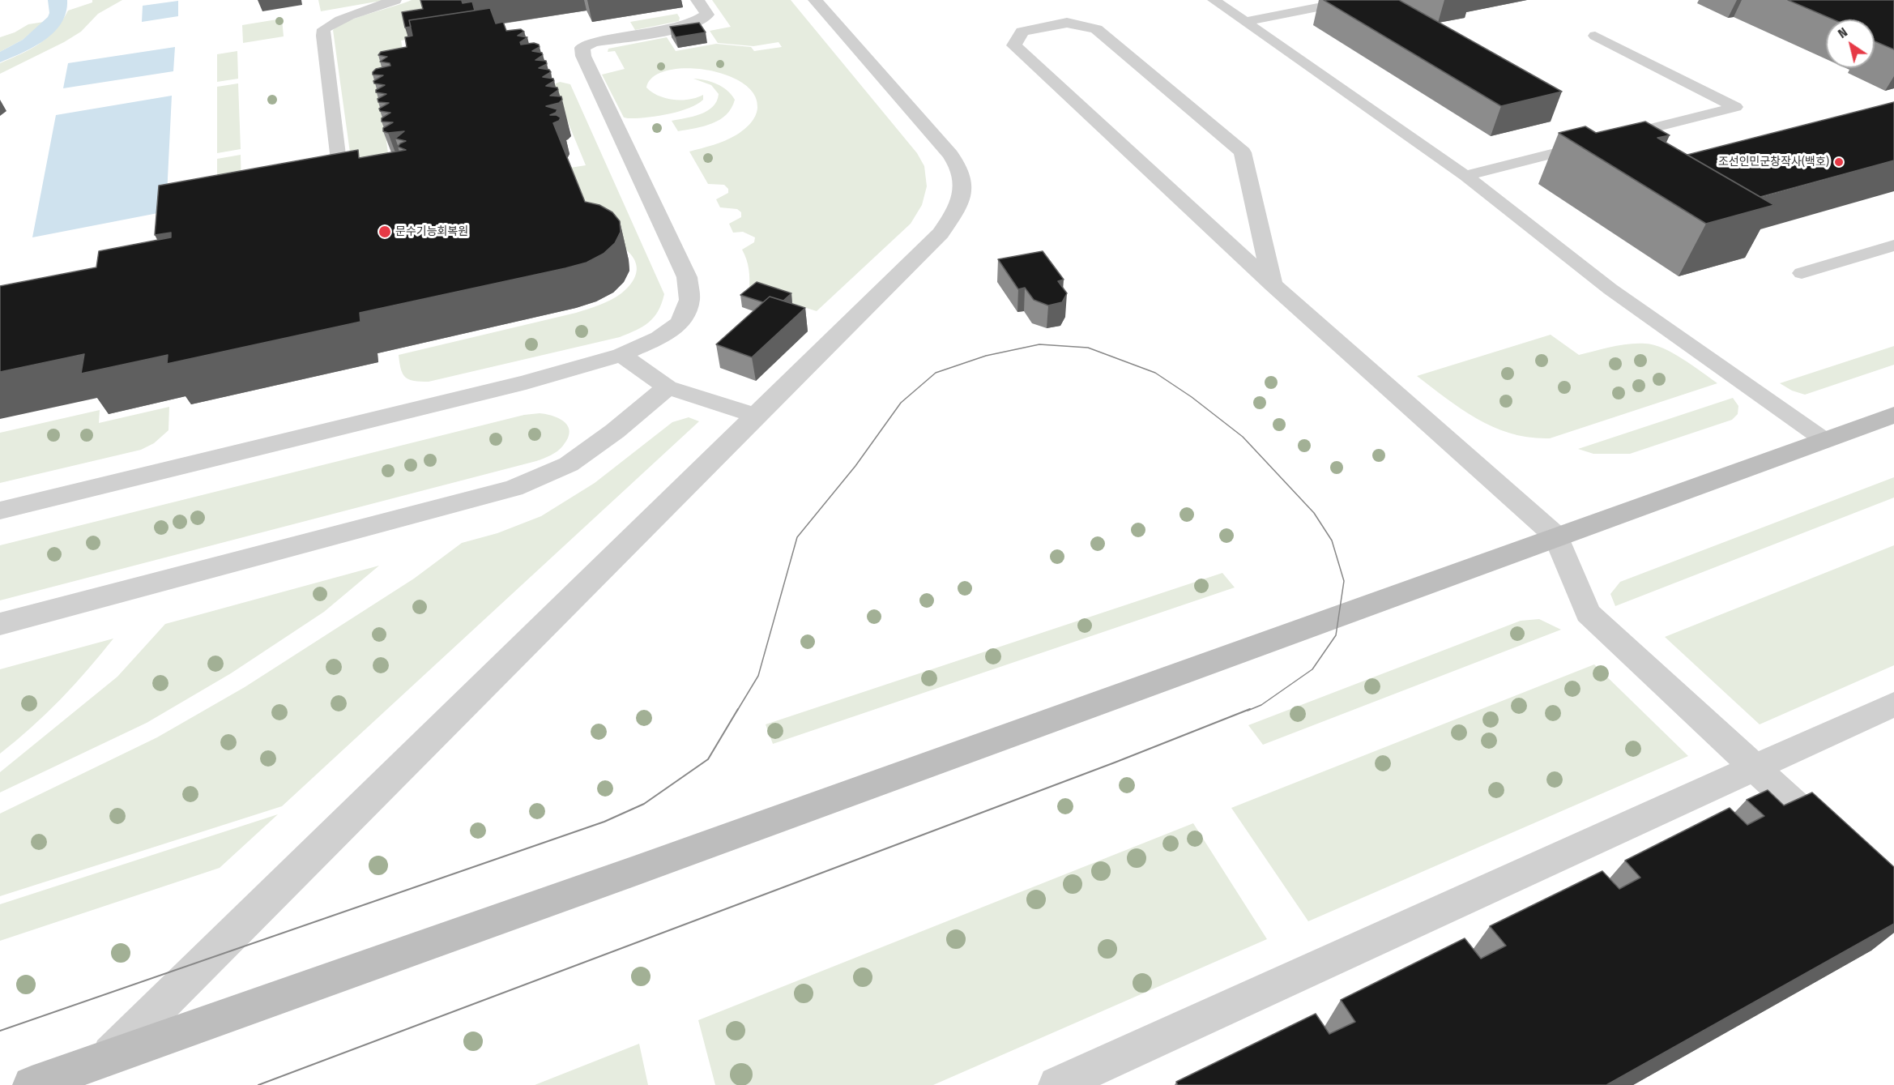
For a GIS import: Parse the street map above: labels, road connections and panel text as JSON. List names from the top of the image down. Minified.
{"places":["조선인민군창작사(백호)","문수기능회복원"],"north":"top left"}
